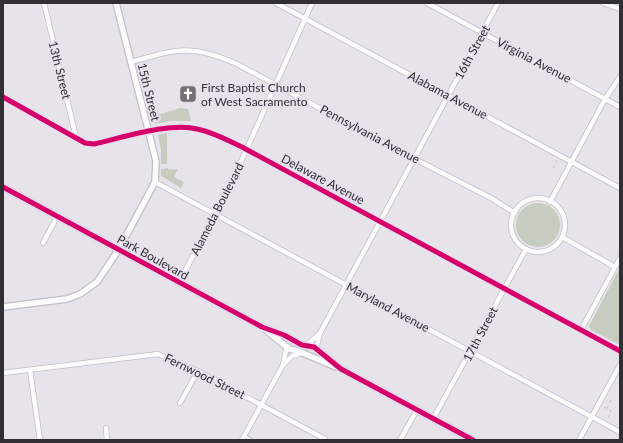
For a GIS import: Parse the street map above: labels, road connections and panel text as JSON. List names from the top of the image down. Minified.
{"streets":{"street":["16th Street","Virginia Avenue","13th Street","15th Street","Alabama Avenue","Pennsylvania Avenue","Delaware Avenue","Alameda Boulevard","Park Boulevard","Maryland Avenue","17th Street","Fernwood Street"]},"crossings":[["16th Street","Virginia Avenue"],["16th Street","Alabama Avenue"],["16th Street","Pennsylvania Avenue"],["16th Street","Delaware Avenue"],["16th Street","Maryland Avenue"],["13th Street","Delaware Avenue"],["15th Street","Pennsylvania Avenue"],["15th Street","Delaware Avenue"],["15th Street","Park Boulevard"],["15th Street","Maryland Avenue"],["Alabama Avenue","Alameda Boulevard"],["Pennsylvania Avenue","Alameda Boulevard"],["Pennsylvania Avenue","17th Street"],["Delaware Avenue","Alameda Boulevard"],["Delaware Avenue","17th Street"],["Alameda Boulevard","Park Boulevard"],["Alameda Boulevard","Maryland Avenue"],["Maryland Avenue","17th Street"]],"places":{"church":["First Baptist Church of West Sacramento"]}}
